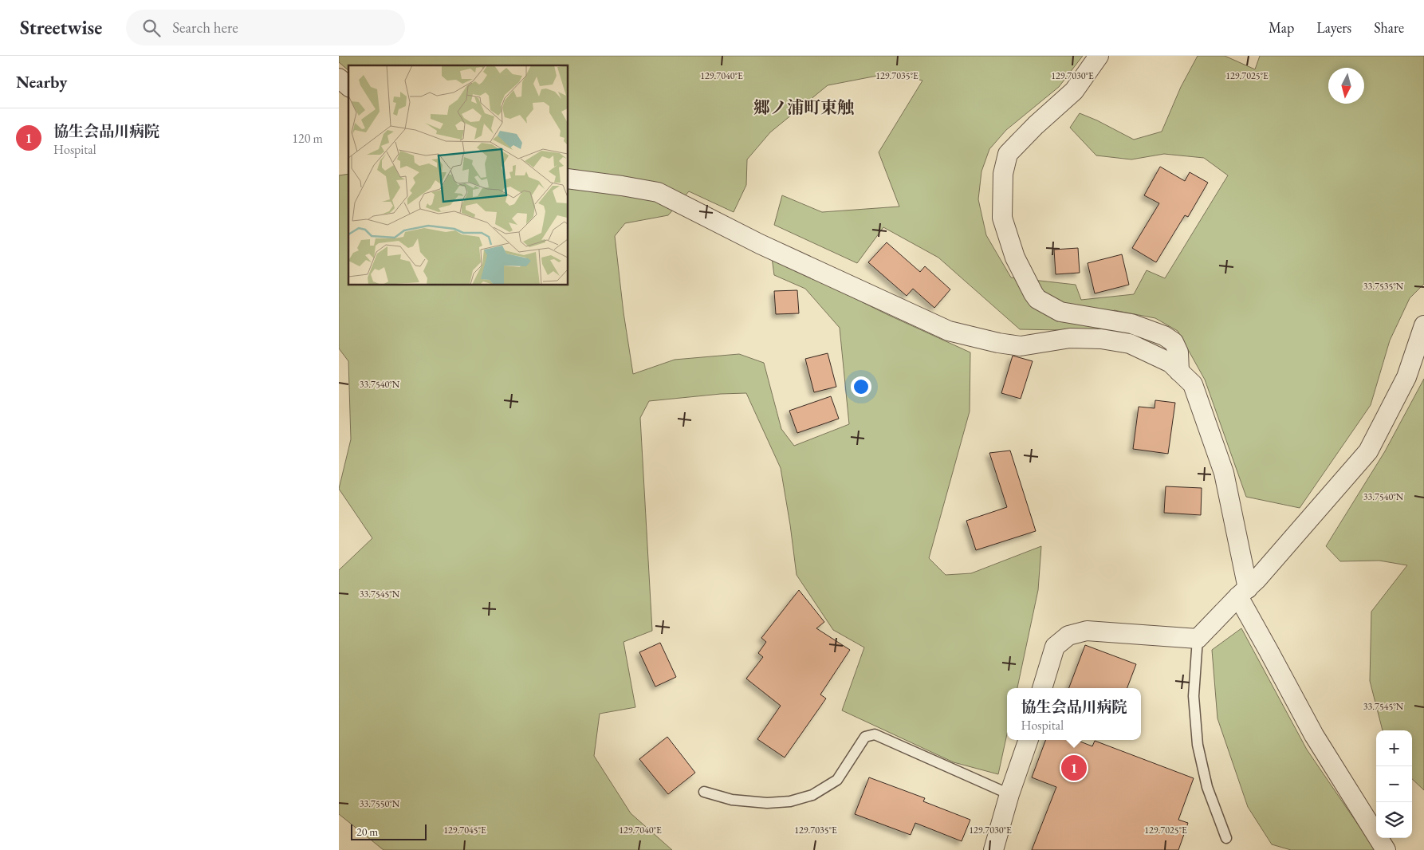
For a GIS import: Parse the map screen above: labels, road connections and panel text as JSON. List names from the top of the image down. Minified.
{"districts":["郷ノ浦町東触"],"scale_bar":"20 m","north":"bottom","page":{"header":"Streetwise","search":"Search here","nav":["Map","Layers","Share"],"heading":"Nearby","list":[{"mark":"1","name":"協生会品川病院","note":"Hospital","value":"120 m"}],"popup":["協生会品川病院","Hospital"],"map_buttons":["+","−"],"pins":"1","scale":"20 m"},"coordinates":["129.7040°E","129.7035°E","129.7030°E","129.7025°E","33.7535°N","33.7540°N","33.7545°N","33.7550°N","129.7045°E"]}
